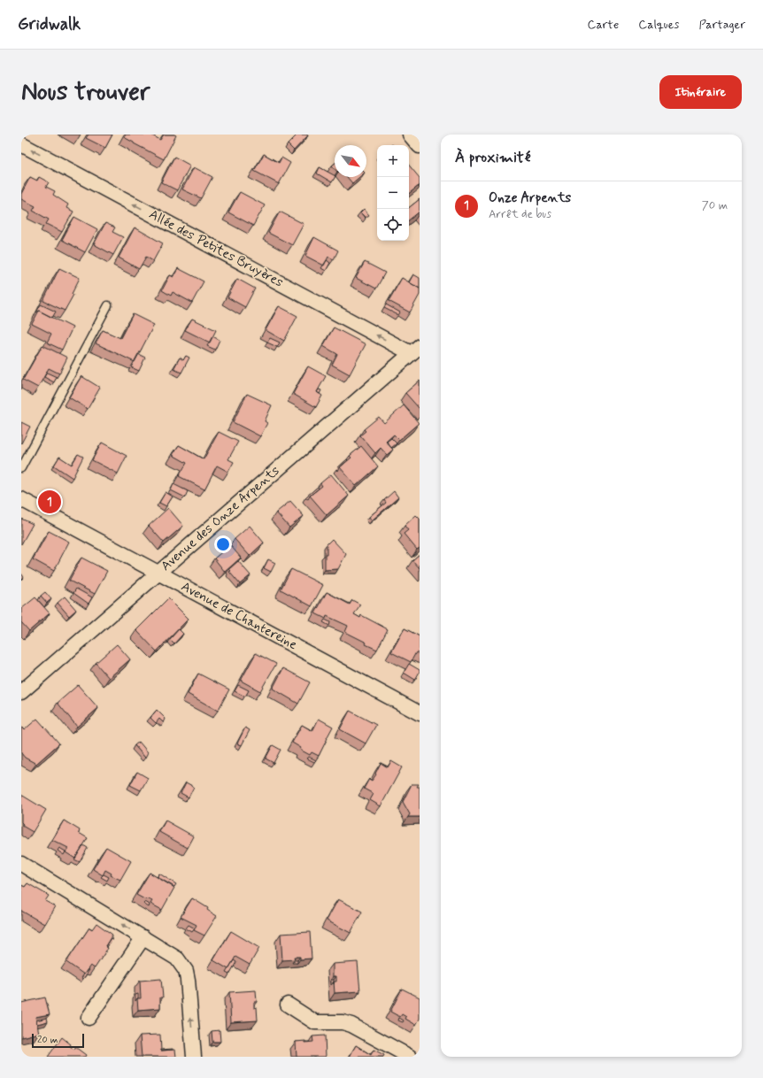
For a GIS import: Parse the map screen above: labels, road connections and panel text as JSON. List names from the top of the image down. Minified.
{"streets":{"street":["Allée des Petites Bruyères","Avenue des Onze Arpents","Avenue de Chantereine"]},"crossings":[["Allée des Petites Bruyères","Avenue des Onze Arpents"],["Avenue des Onze Arpents","Avenue de Chantereine"]],"one_way":["Allée des Petites Bruyères"],"scale_bar":"20 m","north":"bottom right","page":{"header":"Gridwalk","nav":["Carte","Calques","Partager"],"buttons":"Itinéraire","title":"Nous trouver","heading":"À proximité","map_buttons":["+","−"],"list":[{"mark":"1","name":"Onze Arpents","note":"Arrêt de bus","value":"70 m"}],"pins":"1","scale":"20 m"}}
